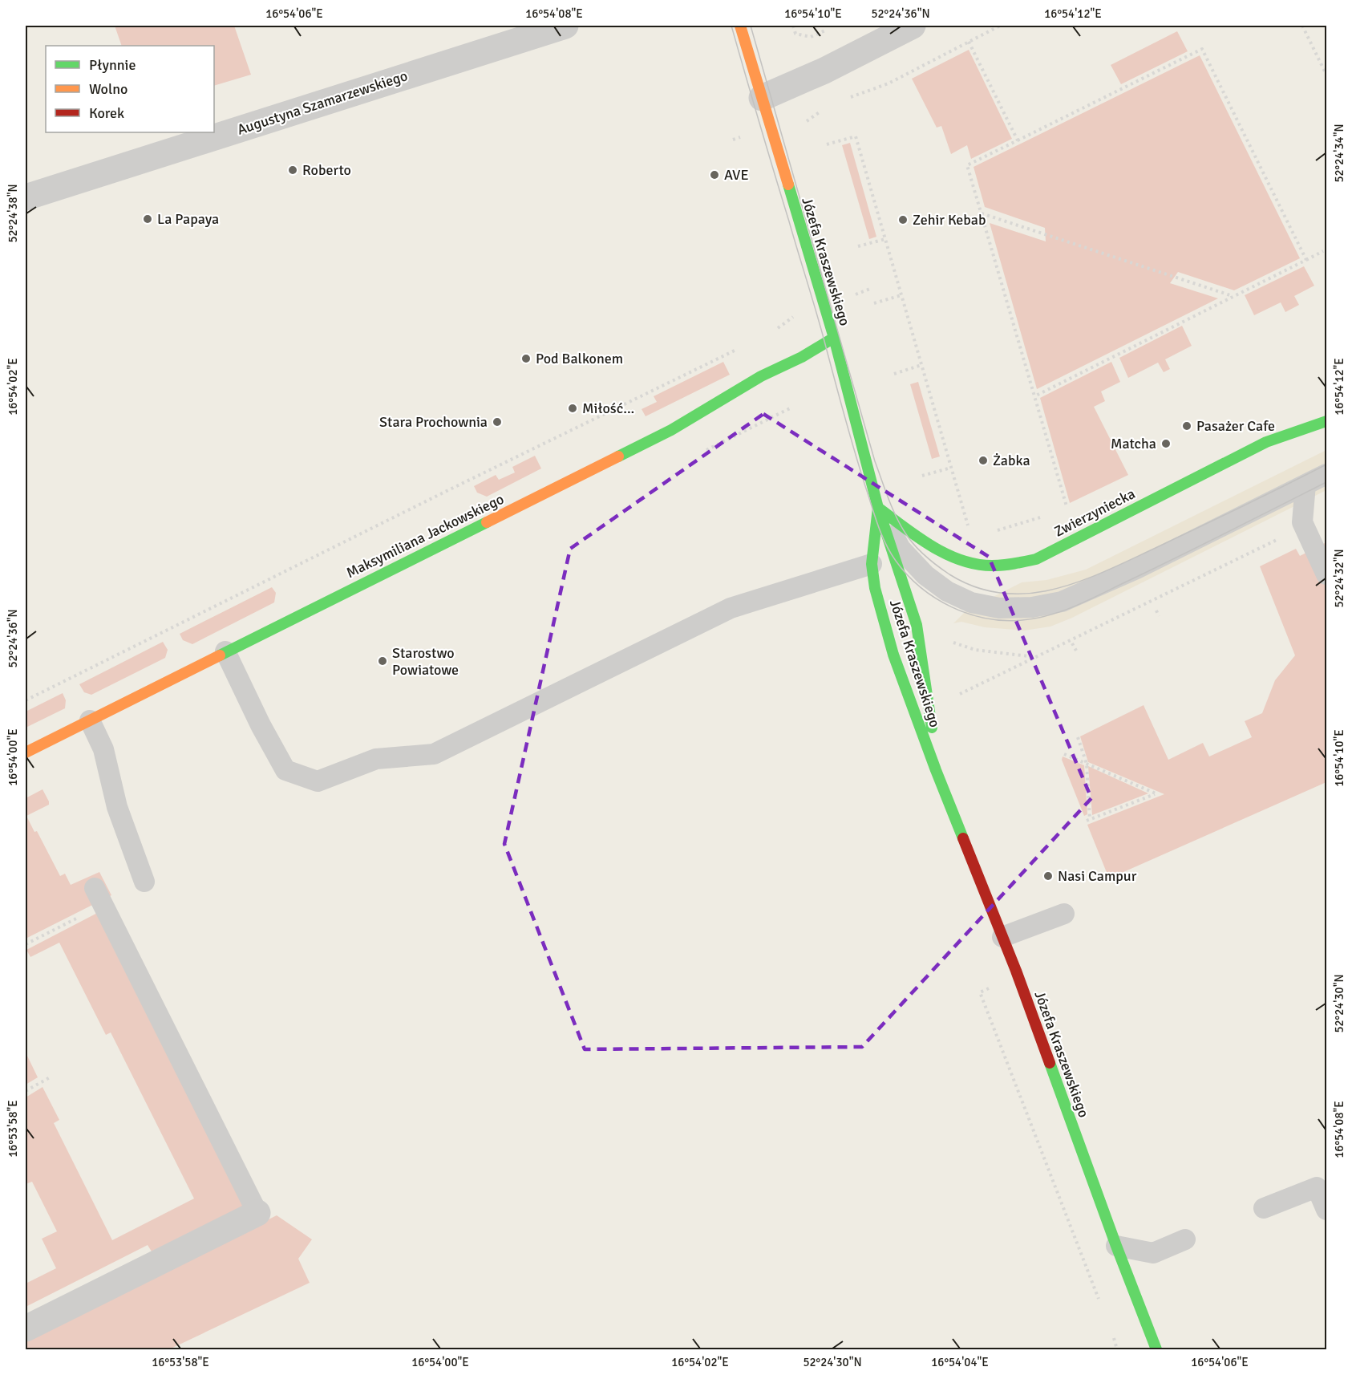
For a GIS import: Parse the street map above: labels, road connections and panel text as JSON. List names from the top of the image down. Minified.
{"streets":{"street":["Augustyna Szamarzewskiego","Józefa Kraszewskiego","Zwierzyniecka","Maksymiliana Jackowskiego"]},"crossings":[["Józefa Kraszewskiego","Zwierzyniecka"],["Józefa Kraszewskiego","Maksymiliana Jackowskiego"]],"places":["Roberto","AVE","La Papaya","Zehir Kebab","Pod Balkonem","Miłość...","Stara Prochownia","Pasażer Cafe","Matcha","Żabka","Starostwo Powiatowe","Nasi Campur"],"legend":["Płynnie","Wolno","Korek"],"coordinates":["16°54'06\"E","16°54'08\"E","16°54'10\"E","52°24'36\"N","16°54'12\"E","52°24'34\"N","52°24'38\"N","16°54'02\"E","52°24'32\"N","16°54'00\"E","52°24'30\"N","16°53'58\"E","16°54'04\"E"]}
